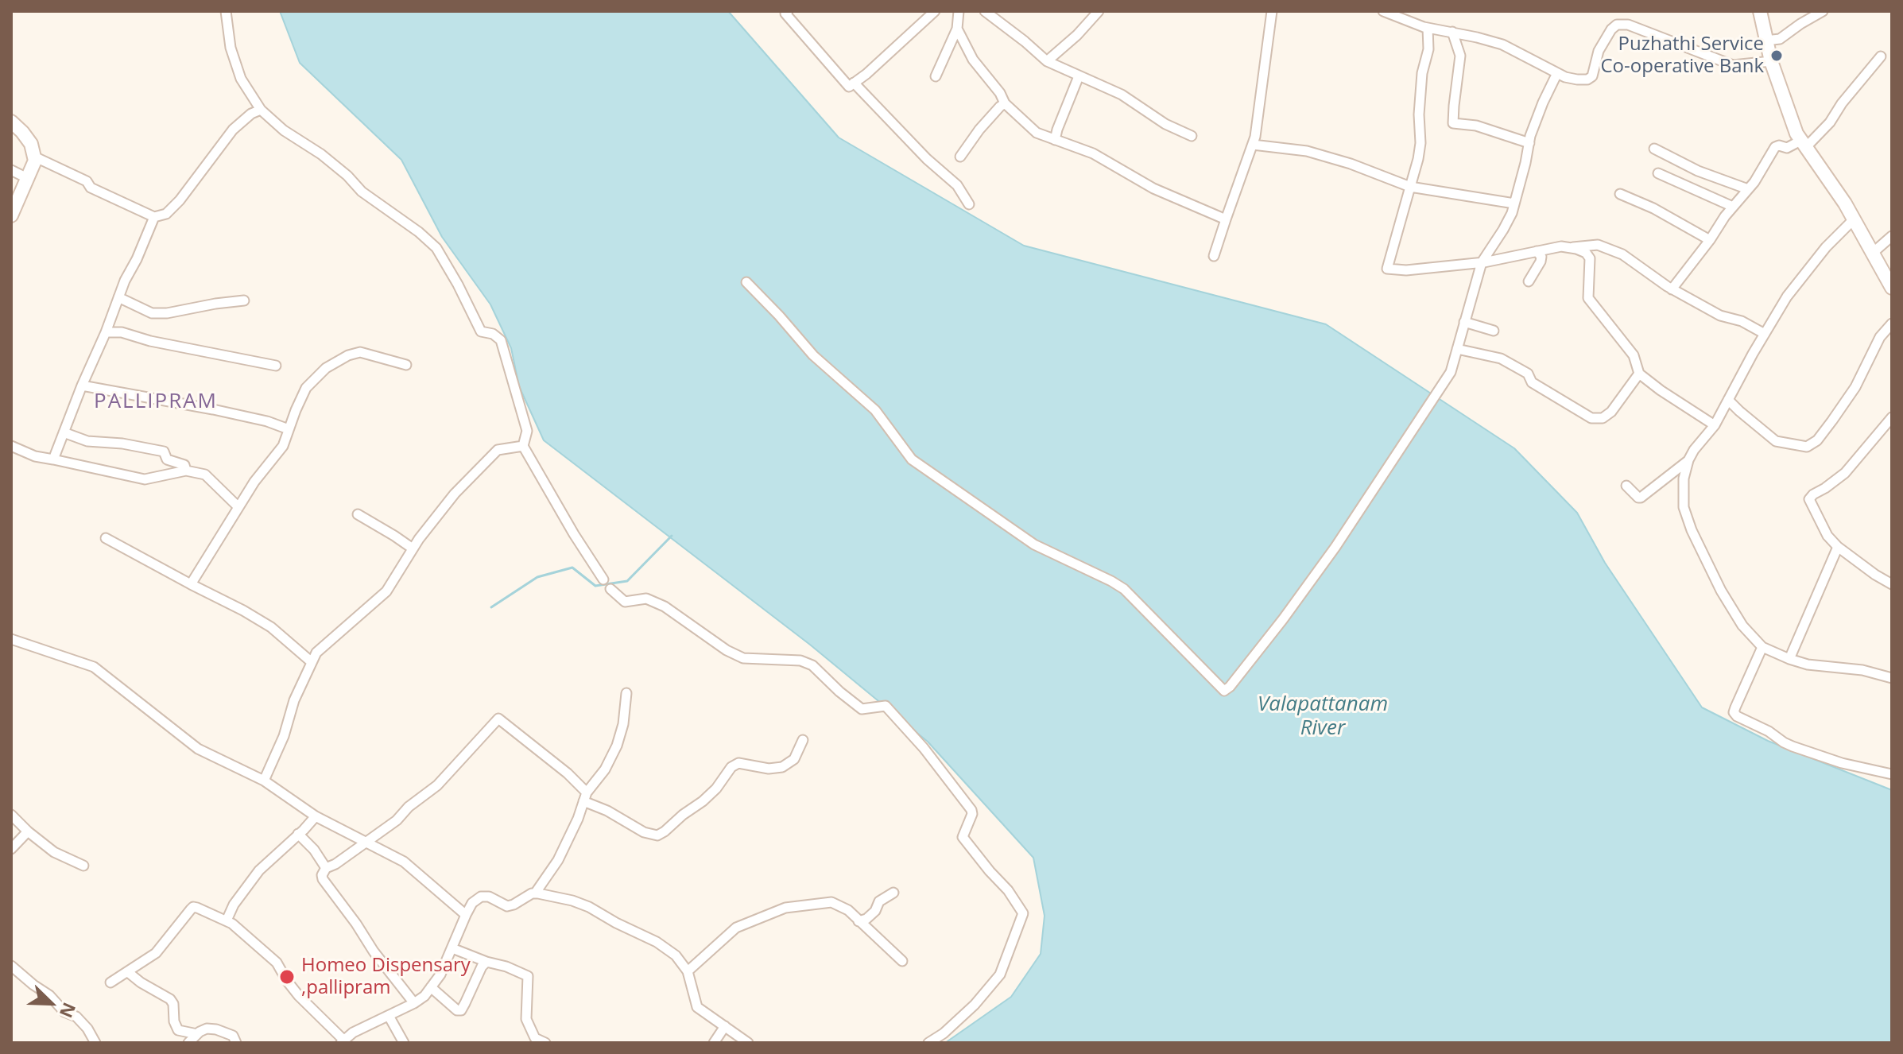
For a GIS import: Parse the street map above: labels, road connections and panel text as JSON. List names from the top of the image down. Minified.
{"districts":["PALLIPRAM"],"water":["Valapattanam River"],"places":["Puzhathi Service Co-operative Bank","Homeo Dispensary ,pallipram"],"north":"bottom right"}
